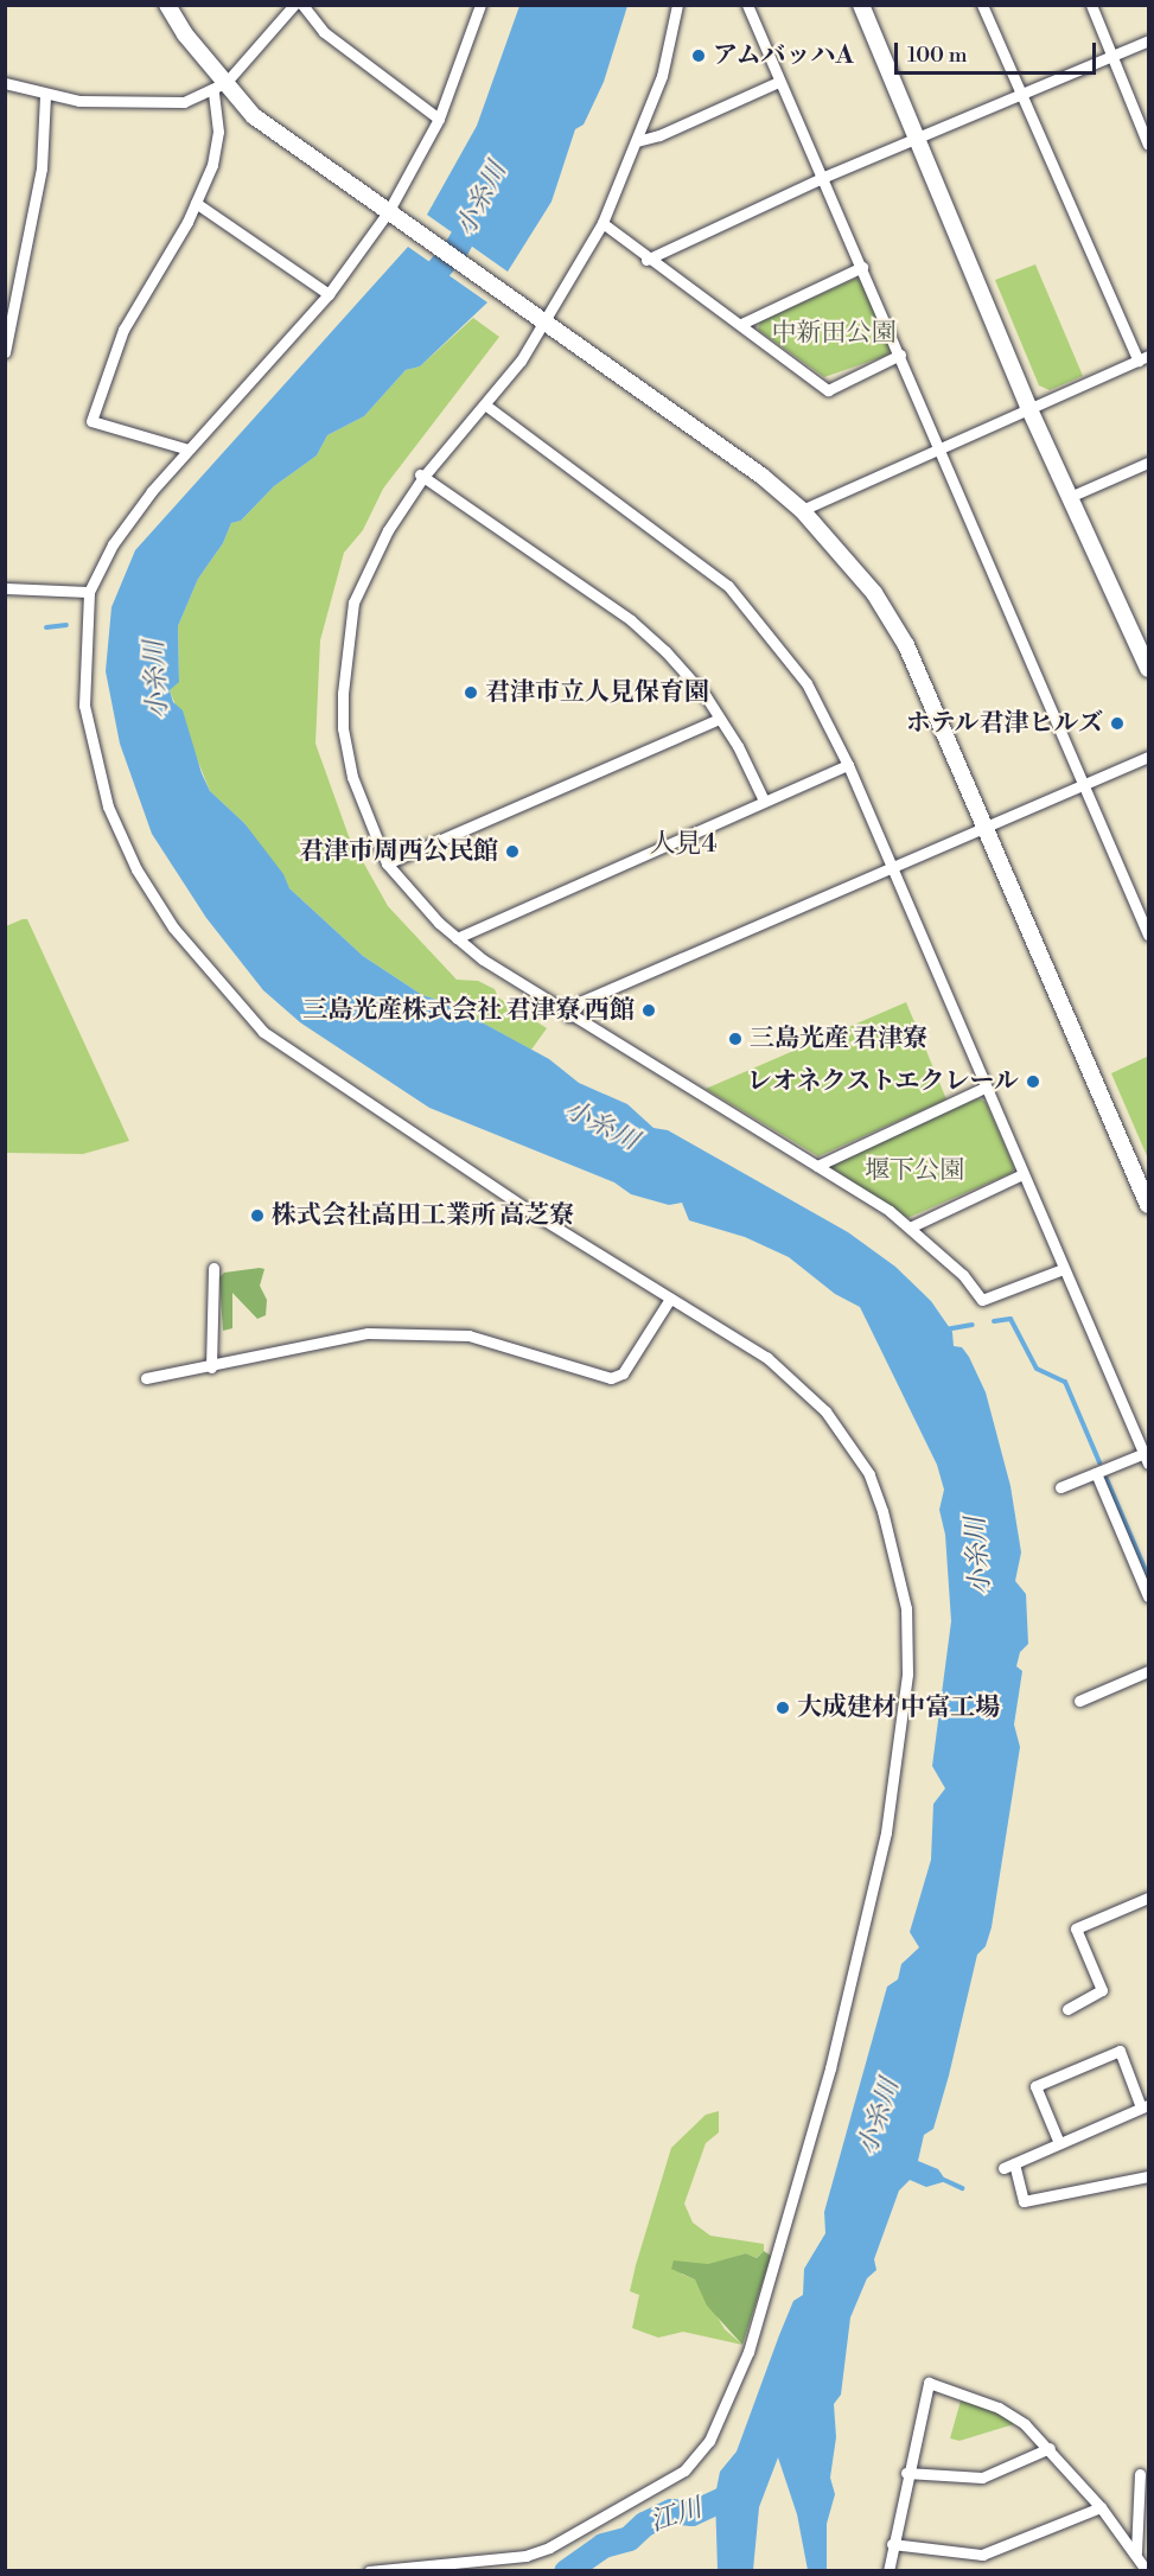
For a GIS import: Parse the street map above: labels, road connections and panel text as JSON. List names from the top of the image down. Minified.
{"districts":["人見4"],"water":["小糸川","江川"],"parks":["中新田公園","堰下公園"],"places":["アムバッハA","君津市立人見保育園","ホテル君津ヒルズ","君津市周西公民館","三島光産株式会社 君津寮 西館","三島光産 君津寮","レオネクストエクレール","株式会社高田工業所 高芝寮","大成建材 中富工場"],"scale_bar":"100 m"}
